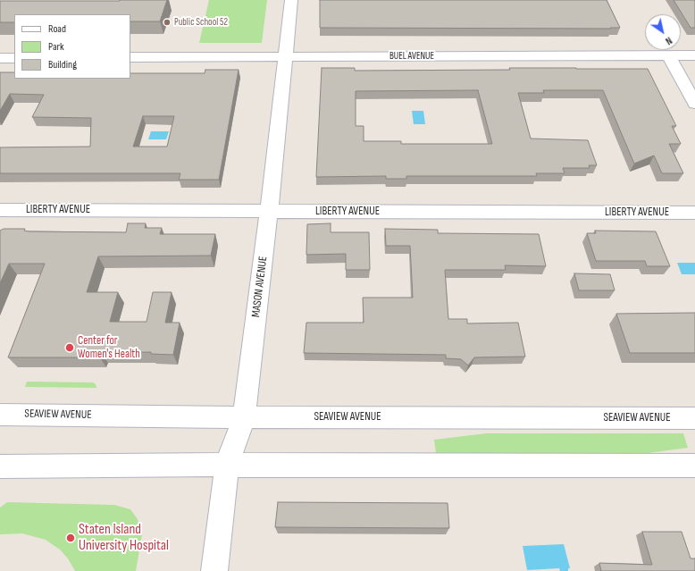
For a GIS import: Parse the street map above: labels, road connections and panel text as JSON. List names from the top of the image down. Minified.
{"streets":{"street":["BUEL AVENUE","LIBERTY AVENUE","MASON AVENUE","SEAVIEW AVENUE"]},"crossings":[["BUEL AVENUE","MASON AVENUE"],["LIBERTY AVENUE","MASON AVENUE"],["MASON AVENUE","SEAVIEW AVENUE"]],"places":["Public School 52","Center for Women's Health","Staten Island University Hospital"],"legend":["Road","Park","Building"],"north":"bottom right"}
